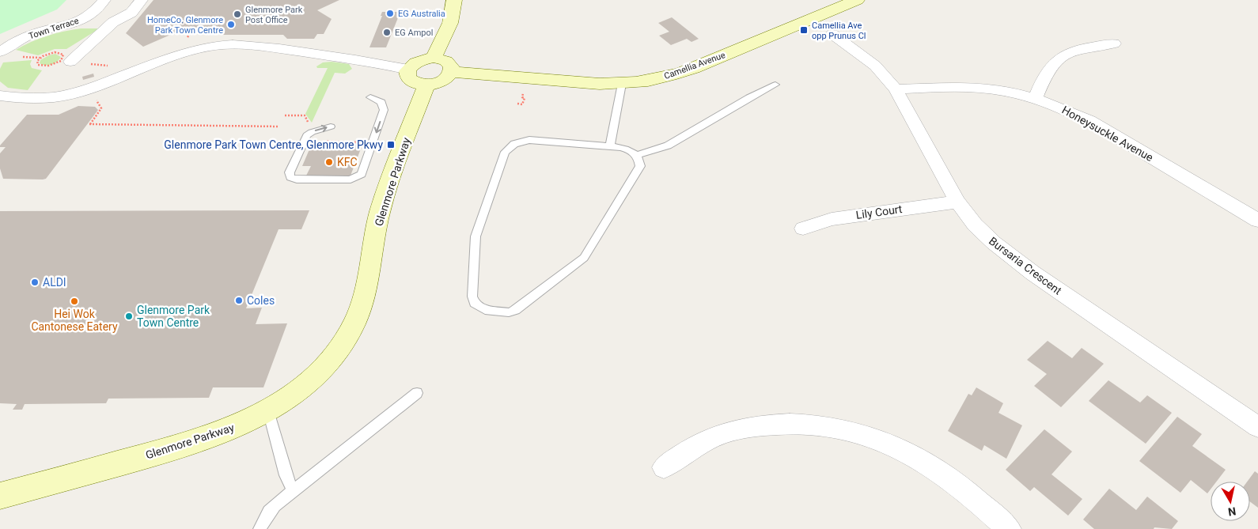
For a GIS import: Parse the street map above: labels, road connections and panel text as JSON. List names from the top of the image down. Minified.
{"streets":{"main road":["Camellia Avenue","Glenmore Parkway"],"street":["Town Terrace","Honeysuckle Avenue","Lily Court","Bursaria Crescent"]},"crossings":[["Camellia Avenue","Glenmore Parkway"],["Honeysuckle Avenue","Bursaria Crescent"],["Lily Court","Bursaria Crescent"]],"places":{"other":["EG Australia","Glenmore Park Post Office","HomeCo. Glenmore Park Town Centre","EG Ampol","KFC","ALDI","Coles","Hei Wok Cantonese Eatery","Glenmore Park Town Centre"],"transit":["Camellia Ave opp Prunus Cl","Glenmore Park Town Centre, Glenmore Pkwy"]},"north":"bottom"}
